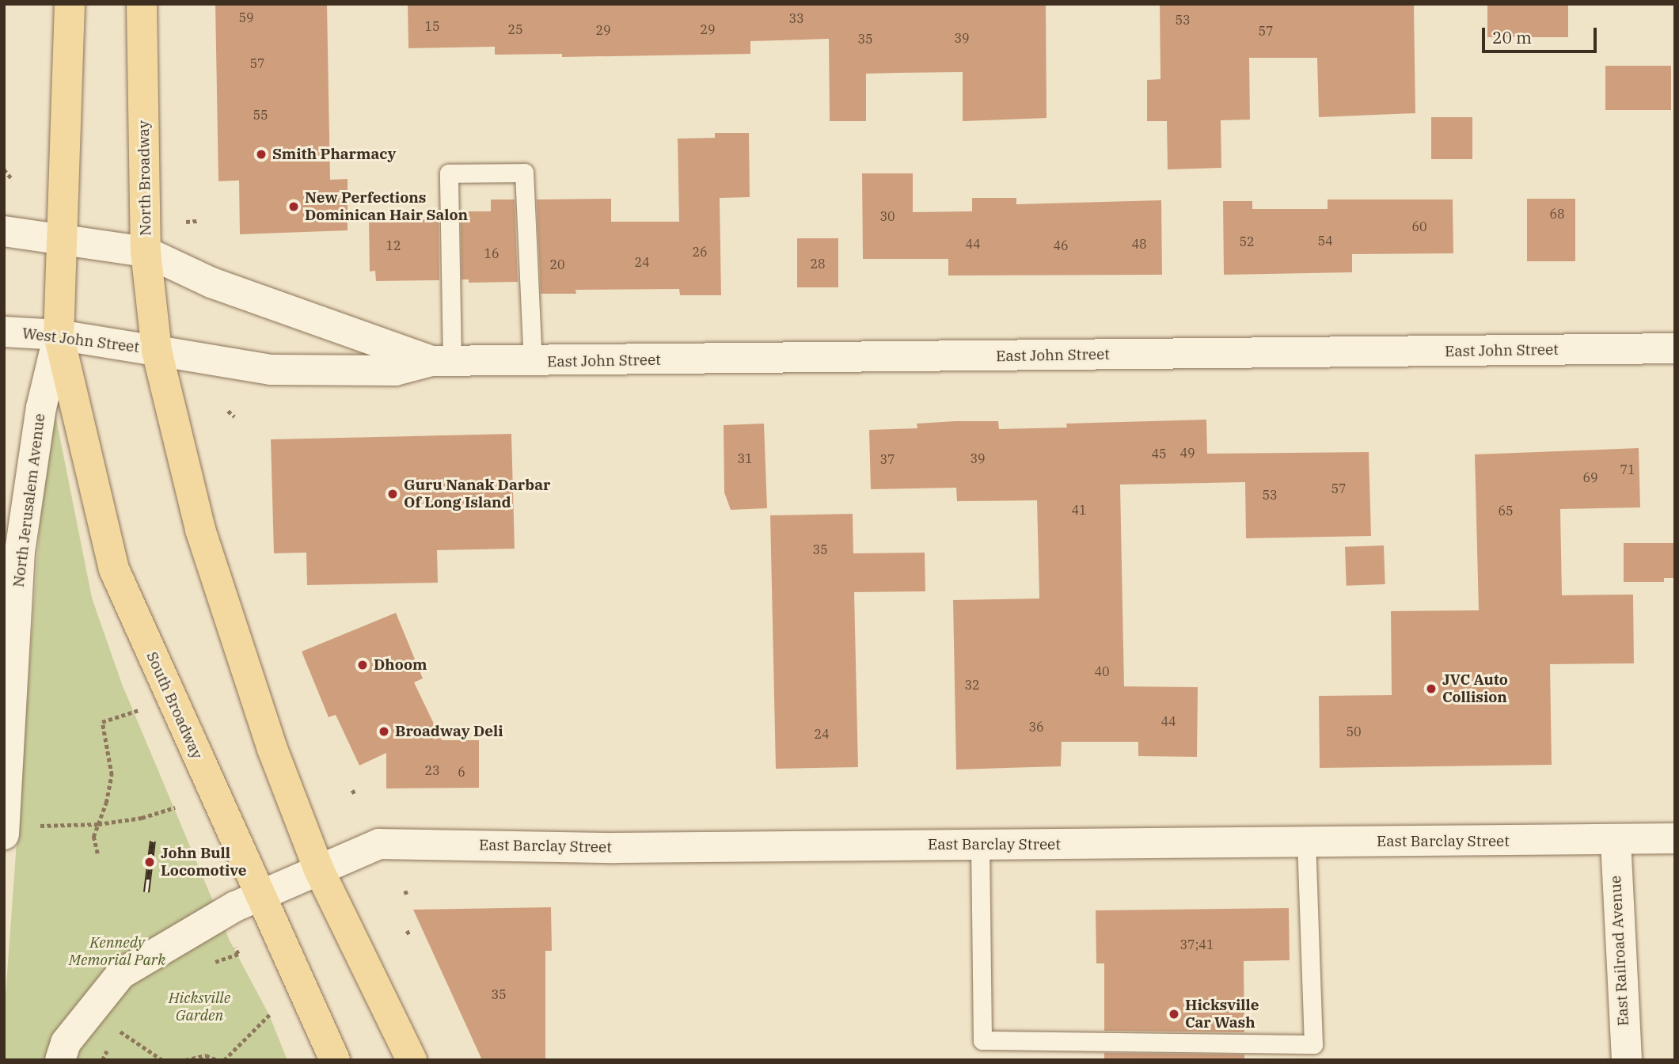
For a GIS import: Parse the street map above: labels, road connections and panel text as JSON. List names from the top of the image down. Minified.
{"streets":{"main road":["North Broadway","West John Street","East John Street","North Jerusalem Avenue","South Broadway","East Barclay Street","East Railroad Avenue"]},"crossings":[["North Broadway","West John Street"],["North Broadway","East John Street"],["West John Street","East John Street"],["West John Street","North Jerusalem Avenue"],["West John Street","South Broadway"],["North Jerusalem Avenue","South Broadway"],["South Broadway","East Barclay Street"],["East Barclay Street","East Railroad Avenue"]],"parks":["Kennedy Memorial Park","Hicksville Garden"],"places":["Smith Pharmacy","New Perfections Dominican Hair Salon","Guru Nanak Darbar Of Long Island","Dhoom","JVC Auto Collision","Broadway Deli","John Bull Locomotive","Hicksville Car Wash"],"house_numbers":["59","33","53","15","25","29","29","57","39","35","57","55","68","30","60","54","52","44","48","12","46","26","16","24","28","20","49","45","31","39","37","71","69","57","53","41","65","35","40","32","44","36","50","24","23","6","37;41","35"],"scale_bar":"20 m"}
